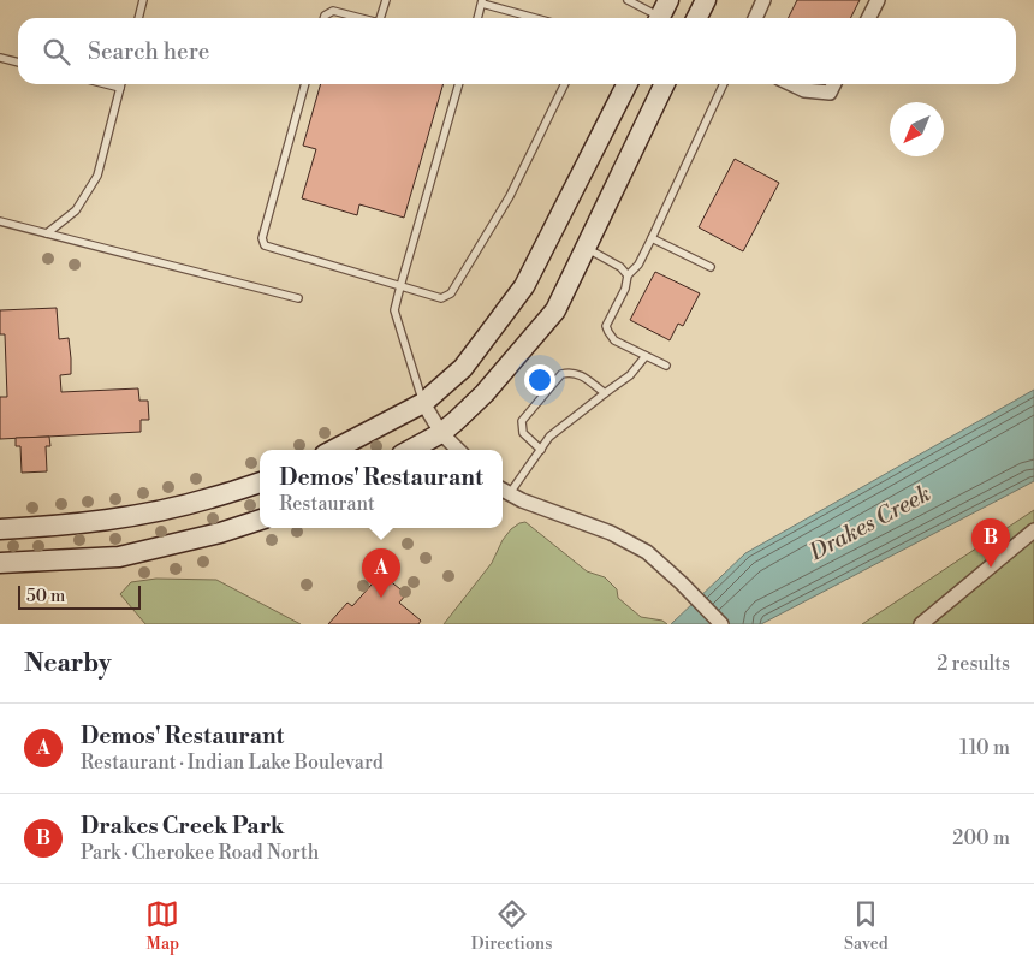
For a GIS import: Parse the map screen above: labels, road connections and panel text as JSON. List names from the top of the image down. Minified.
{"water":["Drakes Creek"],"scale_bar":"50 m","north":"bottom left","page":{"search":"Search here","popup":["Demos' Restaurant","Restaurant"],"pins":["B","A"],"scale":"50 m","heading":["Nearby","2 results"],"list":[{"mark":"A","name":"Demos' Restaurant","note":"Restaurant · Indian Lake Boulevard","value":"110 m"},{"mark":"B","name":"Drakes Creek Park","note":"Park · Cherokee Road North","value":"200 m"}],"nav":["Map","Directions","Saved"]}}
